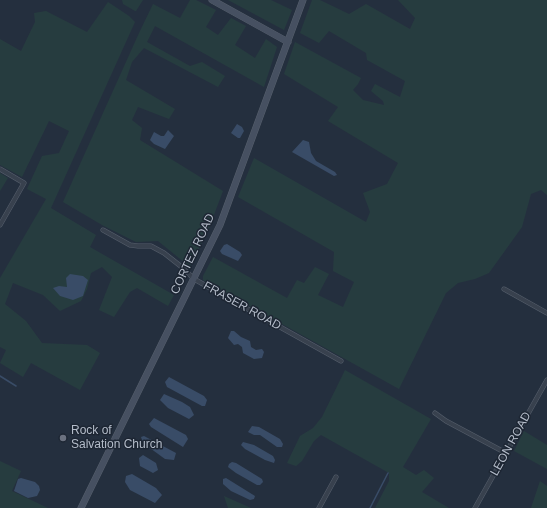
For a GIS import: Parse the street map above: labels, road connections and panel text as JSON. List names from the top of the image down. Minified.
{"streets":{"street":["CORTEZ ROAD","FRASER ROAD","LEON ROAD"]},"crossings":[["CORTEZ ROAD","FRASER ROAD"]],"places":["Rock of Salvation Church"]}
